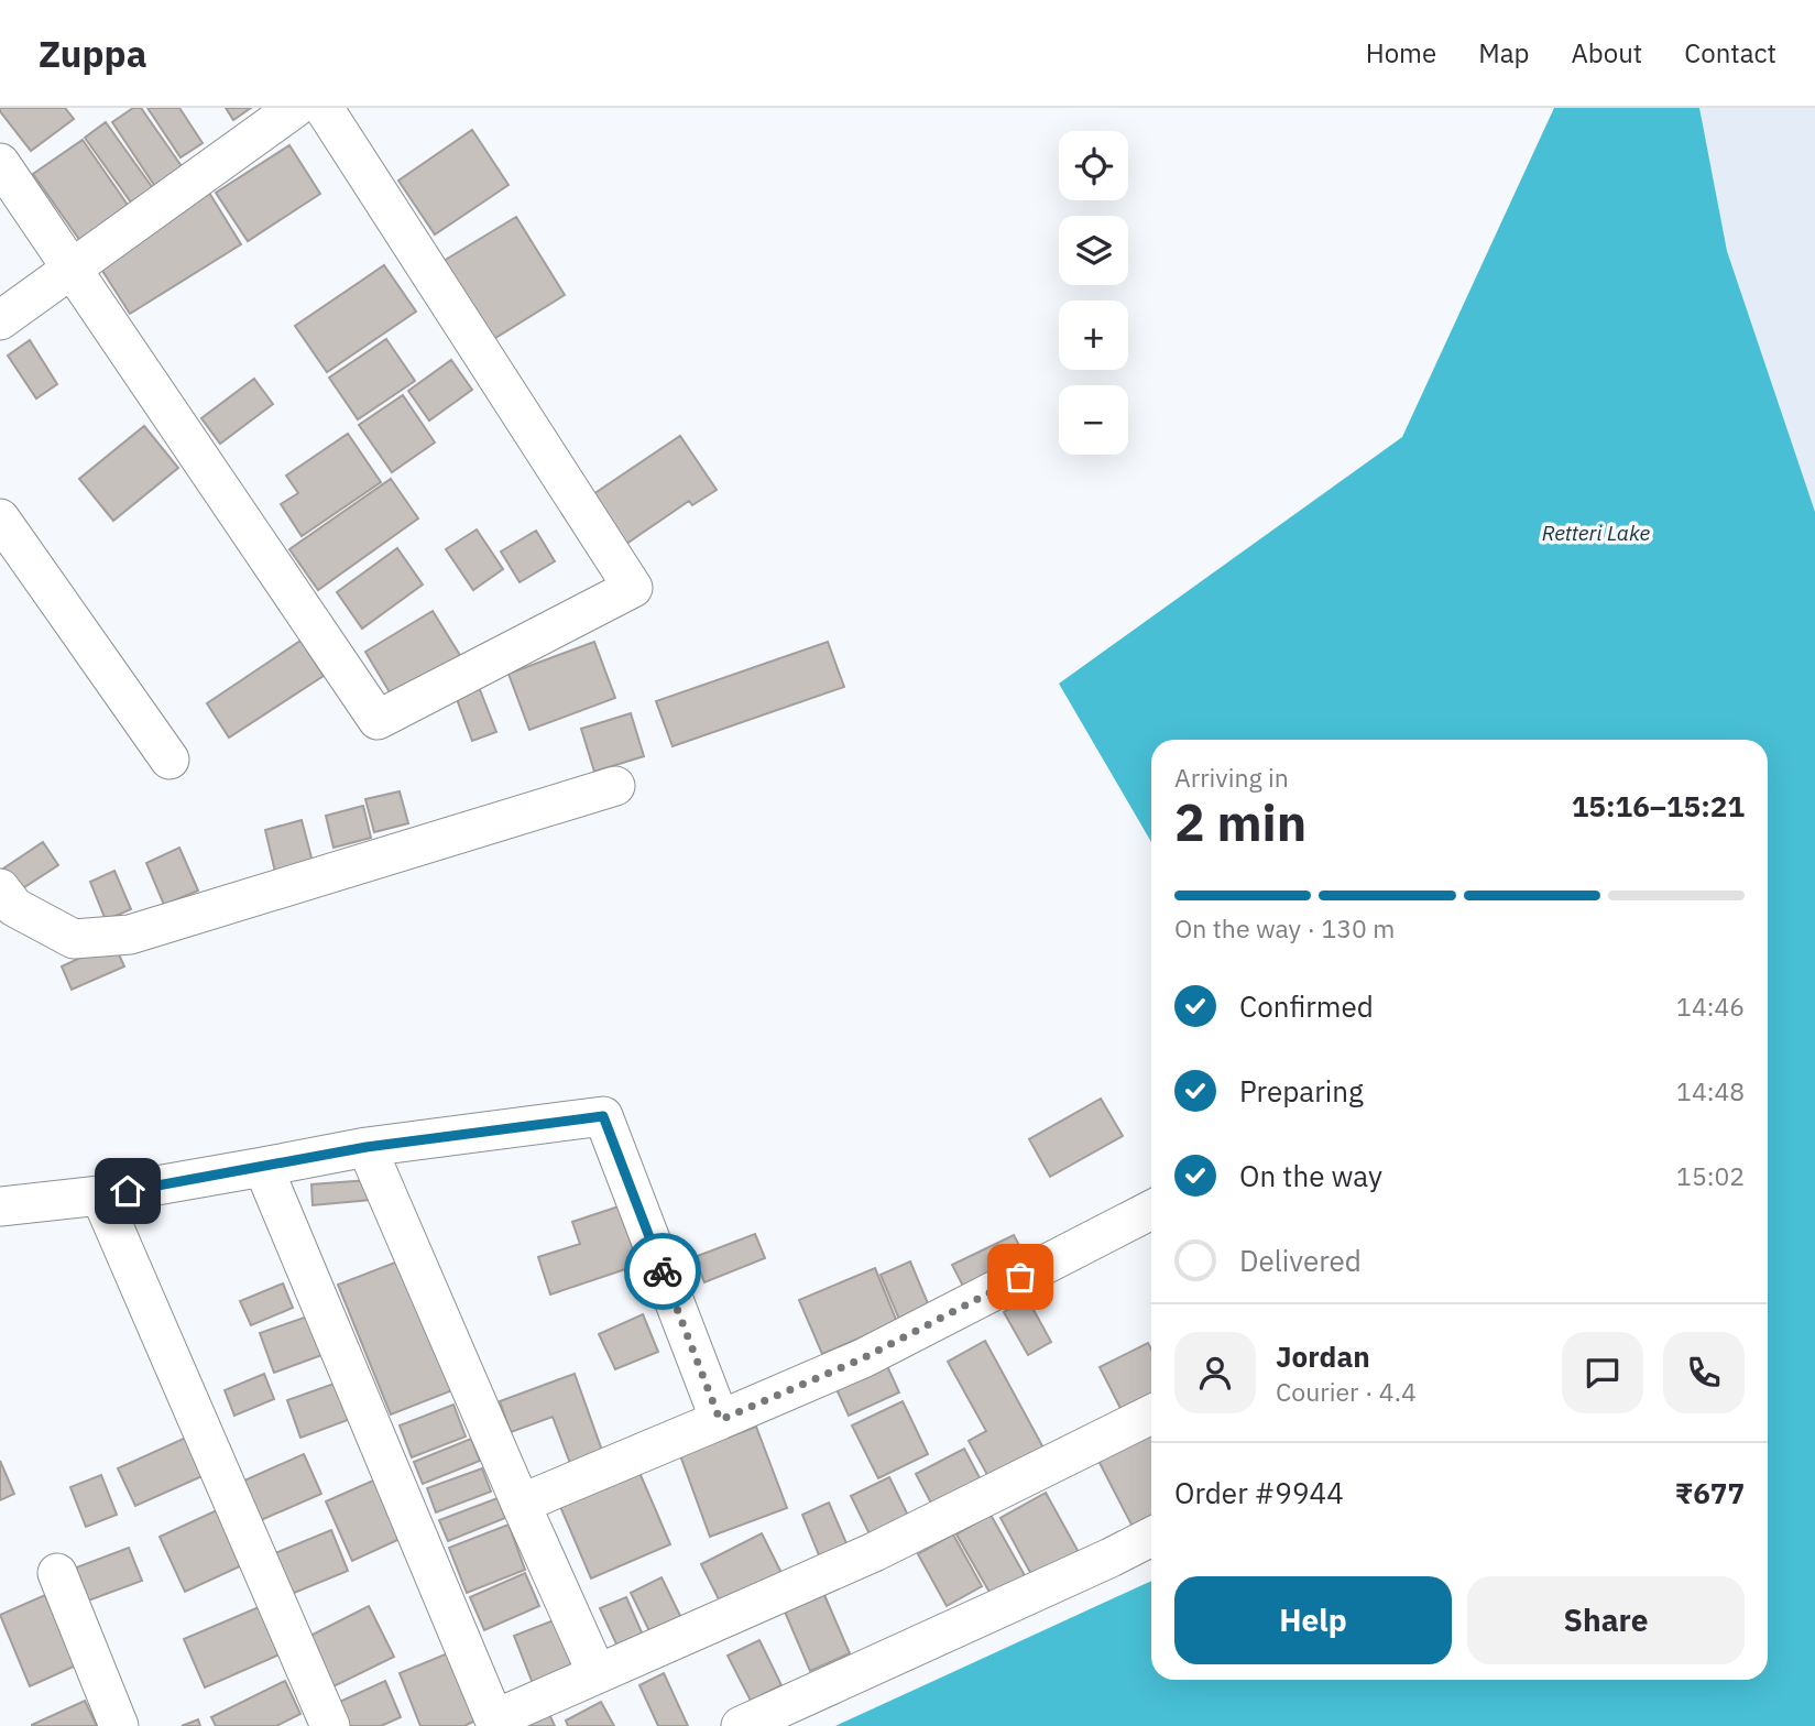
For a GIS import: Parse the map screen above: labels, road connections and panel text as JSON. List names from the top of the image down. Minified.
{"water":["Retteri Lake"],"page":{"header":"Zuppa","nav":["Home","Map","About","Contact"],"map_buttons":["+","−"],"heading":["2 min","Arriving in","15:16–15:21"],"panel":["Jordan","Courier · 4.4","Order #9944","₹677"],"bar":"On the way · 130 m","list":[["Confirmed","14:46"],["Preparing","14:48"],["On the way","15:02"],"Delivered"],"buttons":["Help","Share"]}}
